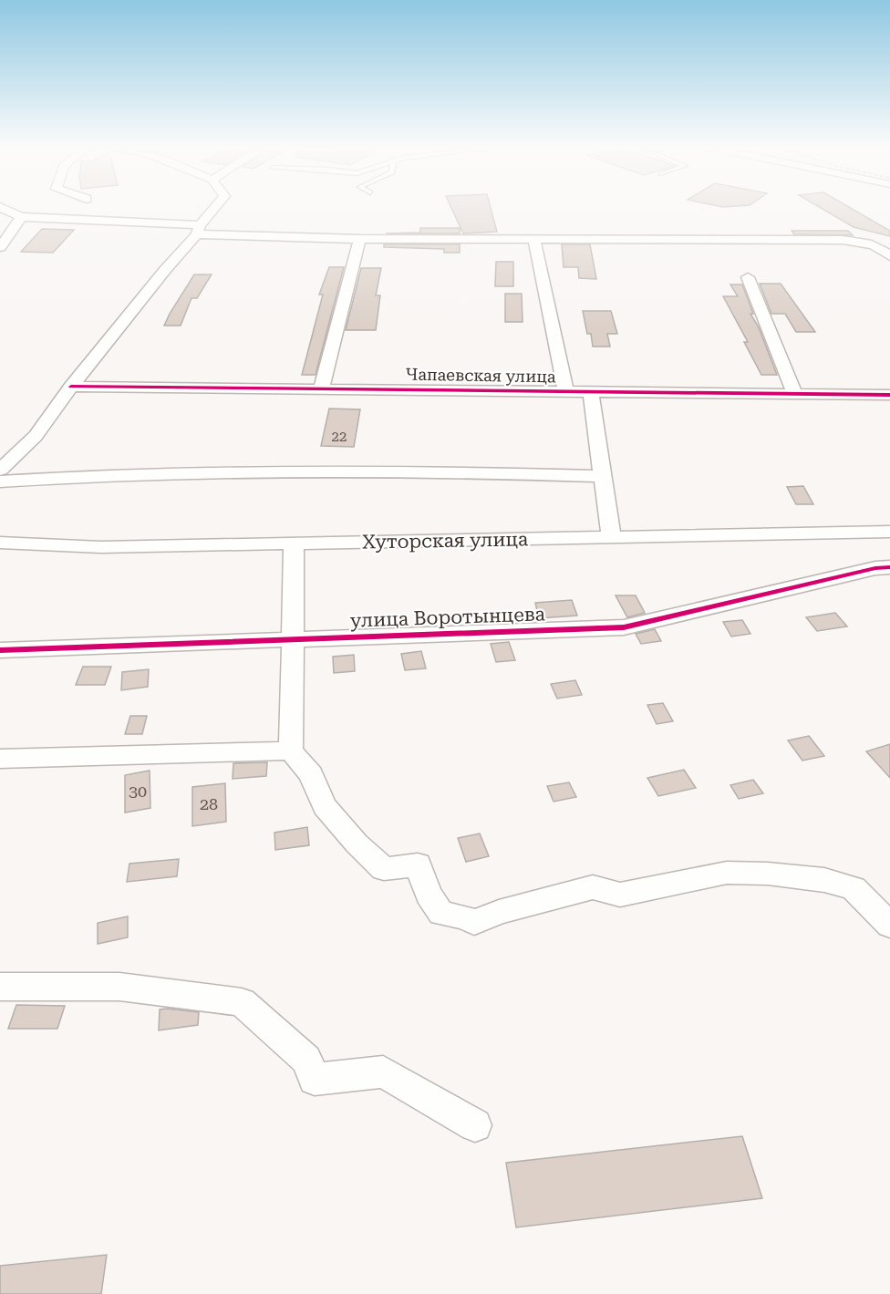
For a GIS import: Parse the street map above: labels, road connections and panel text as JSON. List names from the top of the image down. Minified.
{"streets":{"street":["Чапаевская улица","Хуторская улица","улица Воротынцева"]},"house_numbers":["22","30","28"]}
